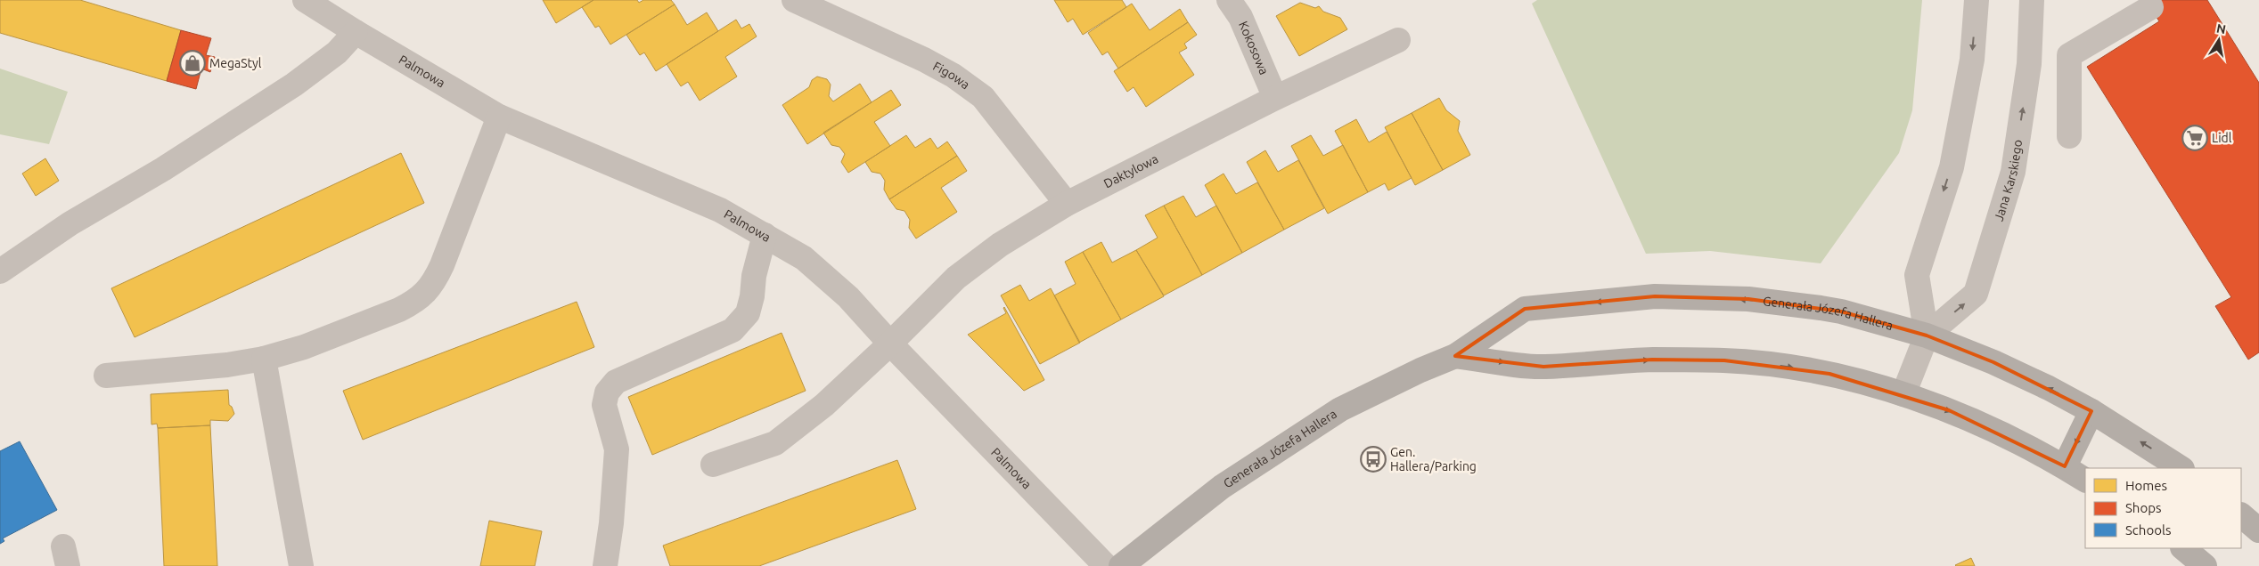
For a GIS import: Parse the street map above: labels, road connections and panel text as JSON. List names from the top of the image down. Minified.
{"streets":{"main road":["Generała Józefa Hallera"],"street":["Kokosowa","Palmowa","Figowa","Daktylowa","Jana Karskiego"]},"crossings":[["Kokosowa","Daktylowa"],["Palmowa","Daktylowa"],["Figowa","Daktylowa"],["Jana Karskiego","Generała Józefa Hallera"]],"places":{"shop":["MegaStyl"],"supermarket":["Lidl"],"bus stop":["Gen. Hallera/Parking"]},"legend":["Homes","Shops","Schools"],"north":"top"}
